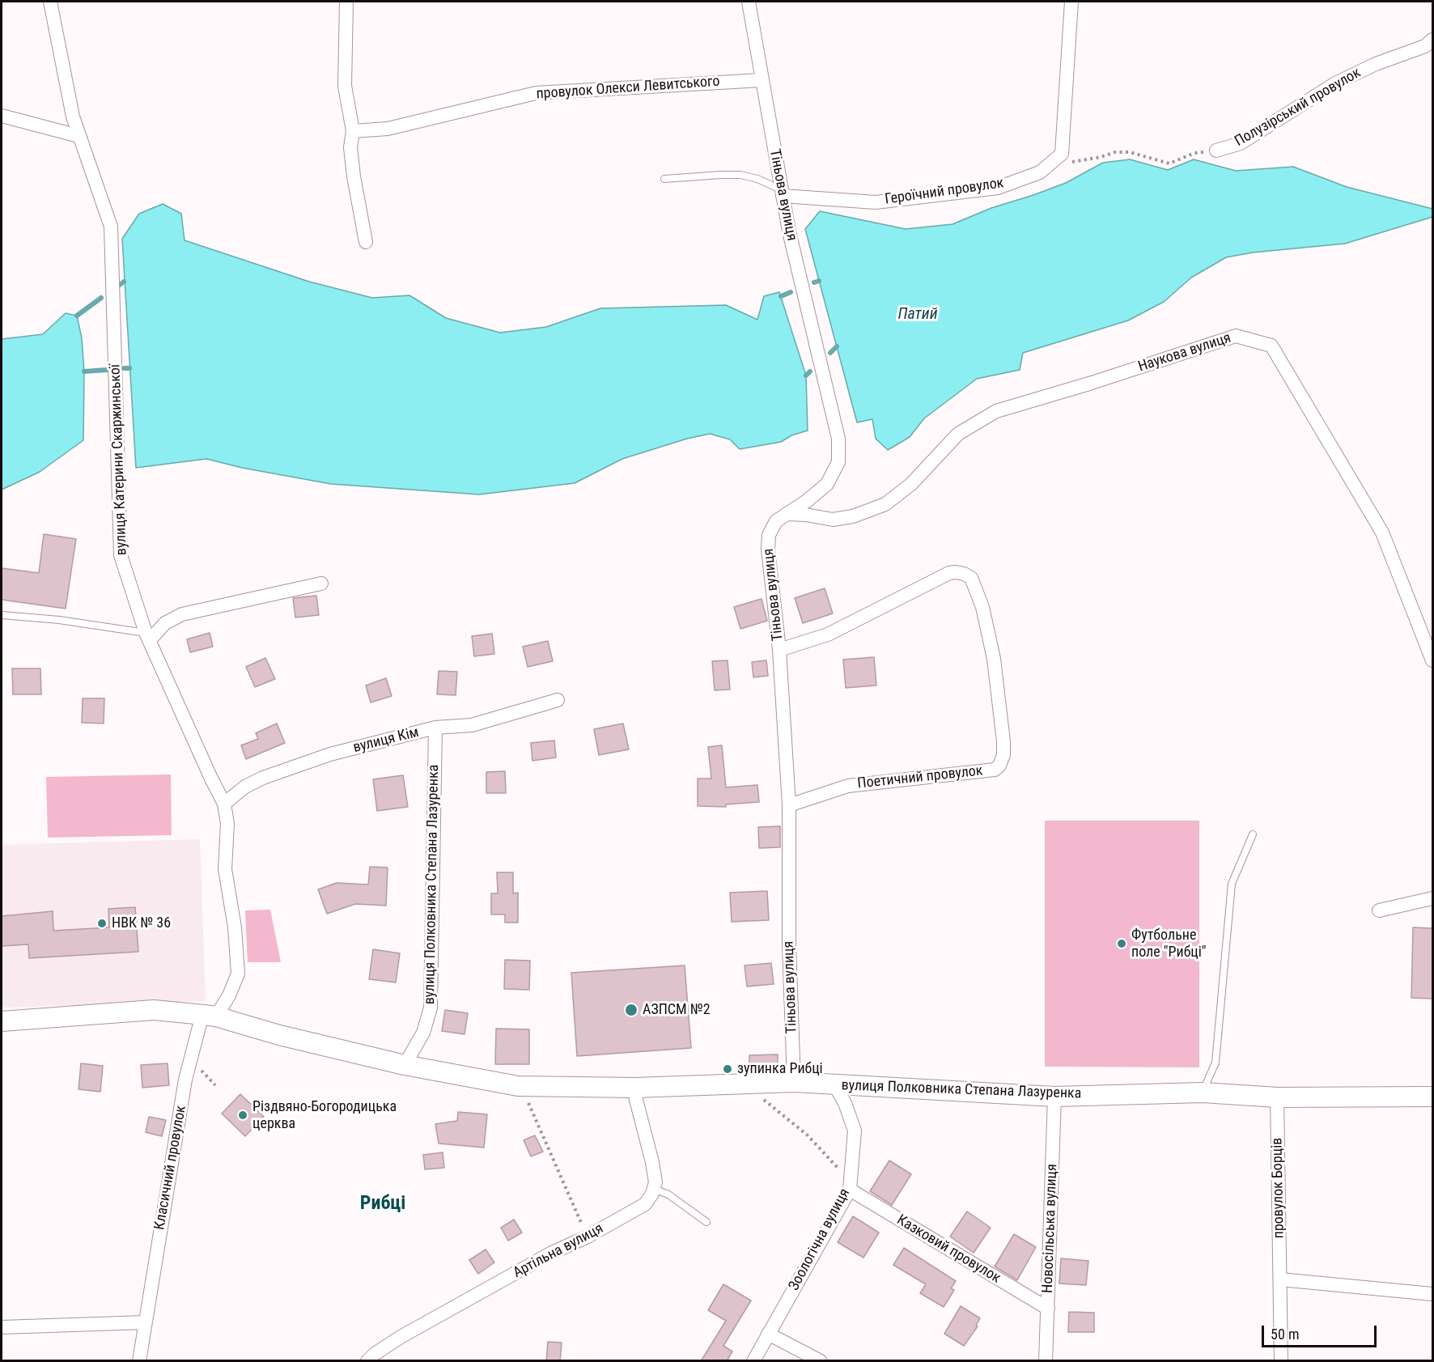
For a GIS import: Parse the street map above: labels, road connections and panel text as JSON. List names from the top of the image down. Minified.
{"streets":{"street":["провулок Олекси Левитського","Полузірський провулок","Героїчний провулок","Тіньова вулиця","Наукова вулиця","вулиця Катерини Скаржинської","вулиця Кім","Поетичний провулок","вулиця Полковника Степана Лазуренка","Класичний провулок","провулок Борців","Новосільська вулиця","Зоологічна вулиця","Казковий провулок","Артільна вулиця"]},"crossings":[["провулок Олекси Левитського","Тіньова вулиця"],["Героїчний провулок","Тіньова вулиця"],["Тіньова вулиця","Наукова вулиця"],["Тіньова вулиця","Поетичний провулок"],["Тіньова вулиця","вулиця Полковника Степана Лазуренка"],["вулиця Катерини Скаржинської","вулиця Кім"],["вулиця Катерини Скаржинської","вулиця Полковника Степана Лазуренка"],["вулиця Катерини Скаржинської","Класичний провулок"],["вулиця Кім","вулиця Полковника Степана Лазуренка"],["вулиця Полковника Степана Лазуренка","Класичний провулок"],["вулиця Полковника Степана Лазуренка","провулок Борців"],["вулиця Полковника Степана Лазуренка","Новосільська вулиця"],["вулиця Полковника Степана Лазуренка","Зоологічна вулиця"],["Новосільська вулиця","Казковий провулок"],["Зоологічна вулиця","Казковий провулок"]],"districts":["Рибці"],"water":["Патий"],"places":["НВК № 36","Футбольне поле \"Рибці\"","АЗПСМ №2","зупинка Рибці","Різдвяно-Богородицька церква"],"scale_bar":"50 m"}
